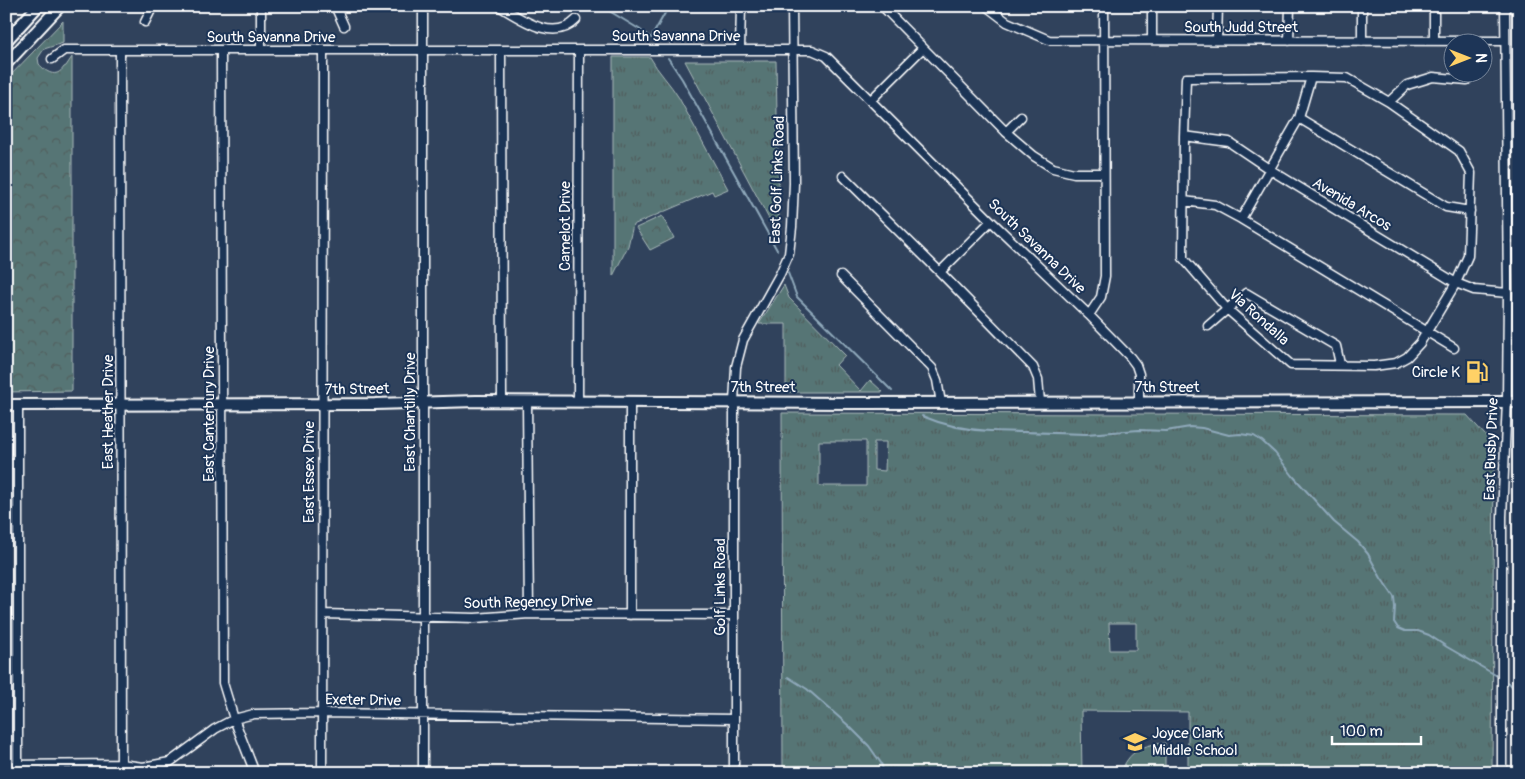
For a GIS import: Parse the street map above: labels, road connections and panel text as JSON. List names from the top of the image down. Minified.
{"streets":{"main road":["7th Street"],"street":["South Judd Street","South Savanna Drive","East Golf Links Road","Avenida Arcos","Camelot Drive","Via Rondalla","East Heather Drive","East Chantilly Drive","East Canterbury Drive","East Busby Drive","East Essex Drive","Golf Links Road","South Regency Drive","Exeter Drive"]},"crossings":[["South Judd Street","East Busby Drive"],["South Savanna Drive","East Golf Links Road"],["South Savanna Drive","Camelot Drive"],["South Savanna Drive","7th Street"],["South Savanna Drive","East Heather Drive"],["South Savanna Drive","East Chantilly Drive"],["South Savanna Drive","East Canterbury Drive"],["South Savanna Drive","East Essex Drive"],["East Golf Links Road","7th Street"],["East Golf Links Road","Golf Links Road"],["Avenida Arcos","Via Rondalla"],["Avenida Arcos","East Busby Drive"],["Camelot Drive","7th Street"],["7th Street","East Heather Drive"],["7th Street","East Chantilly Drive"],["7th Street","East Canterbury Drive"],["7th Street","East Busby Drive"],["7th Street","East Essex Drive"],["7th Street","Golf Links Road"],["East Heather Drive","Exeter Drive"],["East Chantilly Drive","South Regency Drive"],["East Chantilly Drive","Exeter Drive"],["East Canterbury Drive","Exeter Drive"],["East Essex Drive","South Regency Drive"],["East Essex Drive","Exeter Drive"],["Golf Links Road","South Regency Drive"],["Golf Links Road","Exeter Drive"]],"places":{"fuel station":["Circle K"],"school or university":["Joyce Clark Middle School"]},"scale_bar":"100 m","north":"right"}
